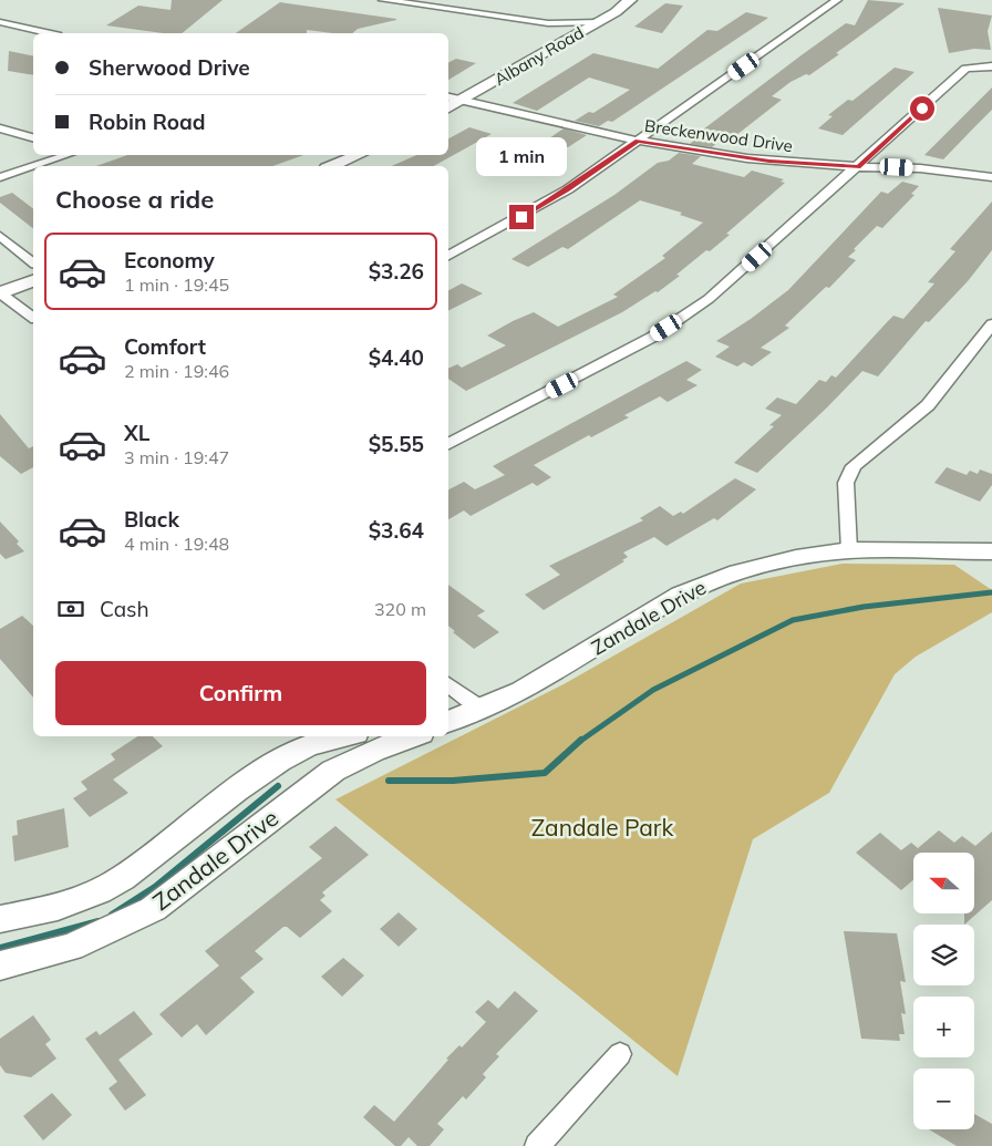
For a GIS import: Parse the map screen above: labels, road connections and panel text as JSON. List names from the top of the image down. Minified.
{"streets":{"street":["Albany Road","Breckenwood Drive","Zandale Drive"]},"crossings":[["Albany Road","Breckenwood Drive"]],"parks":["Zandale Park"],"north":"left","page":{"banner":["Sherwood Drive","Robin Road"],"bubble":"1 min","heading":"Choose a ride","list":[{"name":"Economy","note":"1 min · 19:45","value":"$3.26"},{"name":"Comfort","note":"2 min · 19:46","value":"$4.40"},{"name":"XL","note":"3 min · 19:47","value":"$5.55"},{"name":"Black","note":"4 min · 19:48","value":"$3.64"}],"pay":["Cash","320 m"],"buttons":"Confirm","map_buttons":["+","−"]}}
